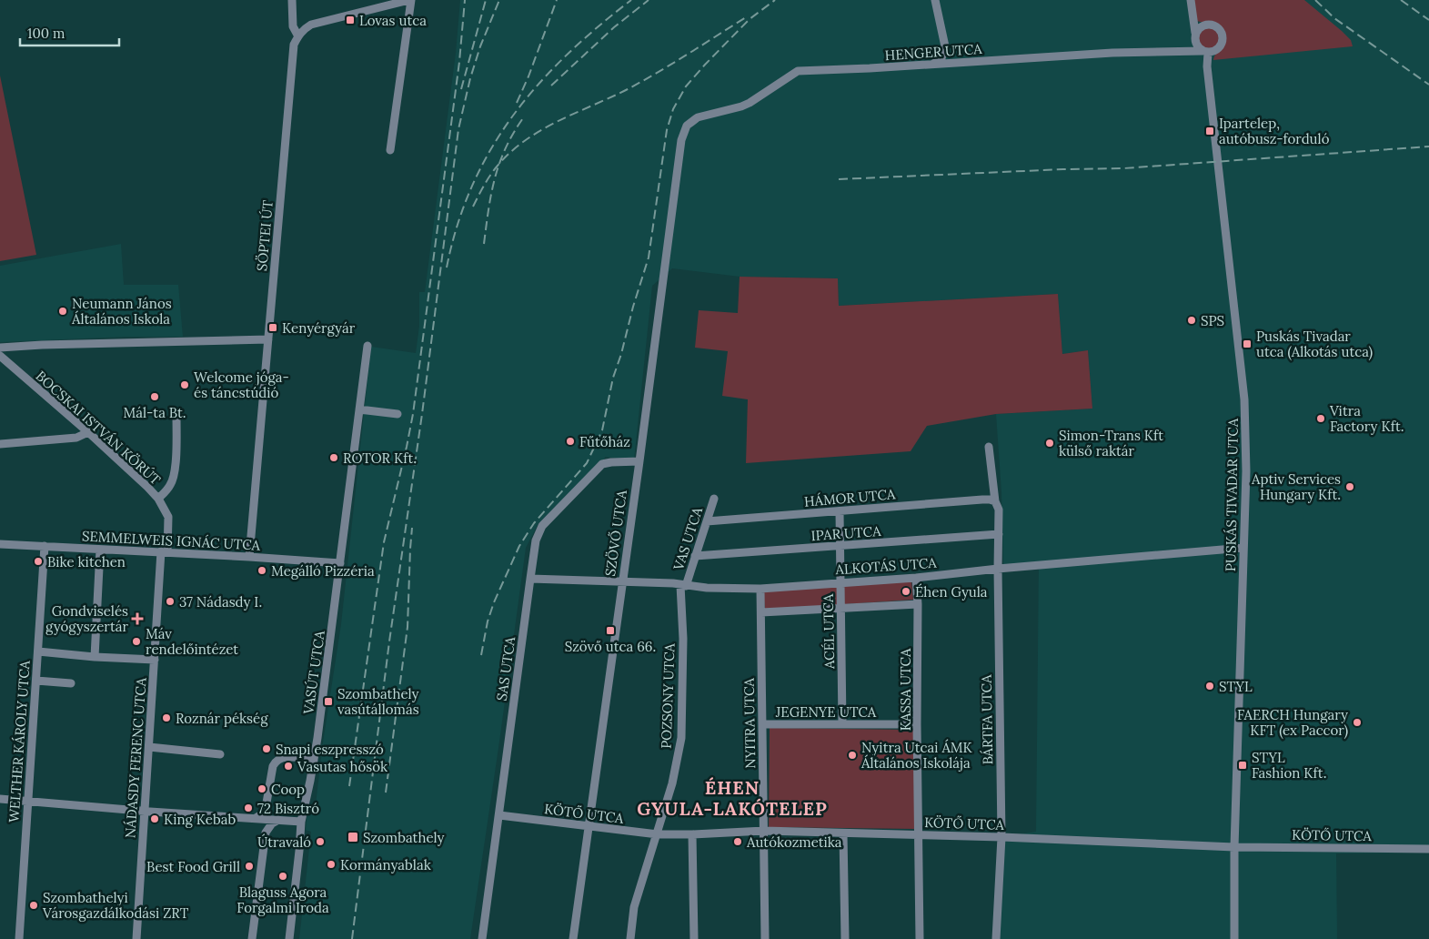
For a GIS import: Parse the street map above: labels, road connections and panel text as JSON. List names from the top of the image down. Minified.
{"streets":{"street":["HENGER UTCA","SÖPTEI ÚT","BOCSKAI ISTVÁN KÖRÚT","PUSKÁS TIVADAR UTCA","HÁMOR UTCA","SZÖVŐ UTCA","IPAR UTCA","VAS UTCA","SEMMELWEIS IGNÁC UTCA","ALKOTÁS UTCA","ACÉL UTCA","SAS UTCA","VASÚT UTCA","KASSA UTCA","POZSONY UTCA","JEGENYE UTCA","BÁRTFA UTCA","NYITRA UTCA","WELTHER KÁROLY UTCA","NÁDASDY FERENC UTCA","KÖTŐ UTCA"]},"crossings":[["HENGER UTCA","PUSKÁS TIVADAR UTCA"],["HENGER UTCA","SZÖVŐ UTCA"],["SÖPTEI ÚT","SEMMELWEIS IGNÁC UTCA"],["BOCSKAI ISTVÁN KÖRÚT","SEMMELWEIS IGNÁC UTCA"],["BOCSKAI ISTVÁN KÖRÚT","NÁDASDY FERENC UTCA"],["PUSKÁS TIVADAR UTCA","ALKOTÁS UTCA"],["PUSKÁS TIVADAR UTCA","KÖTŐ UTCA"],["HÁMOR UTCA","VAS UTCA"],["HÁMOR UTCA","ACÉL UTCA"],["HÁMOR UTCA","BÁRTFA UTCA"],["SZÖVŐ UTCA","ALKOTÁS UTCA"],["SZÖVŐ UTCA","SAS UTCA"],["SZÖVŐ UTCA","KÖTŐ UTCA"],["IPAR UTCA","VAS UTCA"],["IPAR UTCA","ACÉL UTCA"],["IPAR UTCA","BÁRTFA UTCA"],["VAS UTCA","ALKOTÁS UTCA"],["VAS UTCA","POZSONY UTCA"],["SEMMELWEIS IGNÁC UTCA","VASÚT UTCA"],["SEMMELWEIS IGNÁC UTCA","WELTHER KÁROLY UTCA"],["SEMMELWEIS IGNÁC UTCA","NÁDASDY FERENC UTCA"],["ALKOTÁS UTCA","ACÉL UTCA"],["ALKOTÁS UTCA","SAS UTCA"],["ALKOTÁS UTCA","KASSA UTCA"],["ALKOTÁS UTCA","POZSONY UTCA"],["ALKOTÁS UTCA","BÁRTFA UTCA"],["ALKOTÁS UTCA","NYITRA UTCA"],["ACÉL UTCA","JEGENYE UTCA"],["SAS UTCA","KÖTŐ UTCA"],["KASSA UTCA","JEGENYE UTCA"],["KASSA UTCA","KÖTŐ UTCA"],["POZSONY UTCA","KÖTŐ UTCA"],["JEGENYE UTCA","NYITRA UTCA"],["BÁRTFA UTCA","KÖTŐ UTCA"],["NYITRA UTCA","KÖTŐ UTCA"]],"districts":["ÉHEN GYULA-LAKÓTELEP"],"places":{"transit":["Lovas utca","Ipartelep, autóbusz-forduló","Kenyérgyár","Puskás Tivadar utca (Alkotás utca)","Szövő utca 66.","Szombathely vasútállomás","STYL Fashion Kft.","Szombathely"],"other":["Neumann János Általános Iskola","SPS","Welcome jóga- és táncstúdió","Mál-ta Bt.","Vitra Factory Kft.","Fűtőház","Simon-Trans Kft külső raktár","ROTOR Kft.","Aptiv Services Hungary Kft.","Bike kitchen","Megálló Pizzéria","Éhen Gyula","37 Nádasdy I.","Máv rendelőintézet","STYL","Roznár pékség","FAERCH Hungary KFT (ex Paccor)","Snapi eszpresszó","Nyitra Utcai ÁMK Általános Iskolája","Vasutas hősök","Coop","72 Bisztró","King Kebab","Útravaló","Autókozmetika","Kormányablak","Best Food Grill","Blaguss Agora Forgalmi Iroda","Szombathelyi Városgazdálkodási ZRT"],"health":["Gondviselés gyógyszertár"]},"scale_bar":"100 m"}
